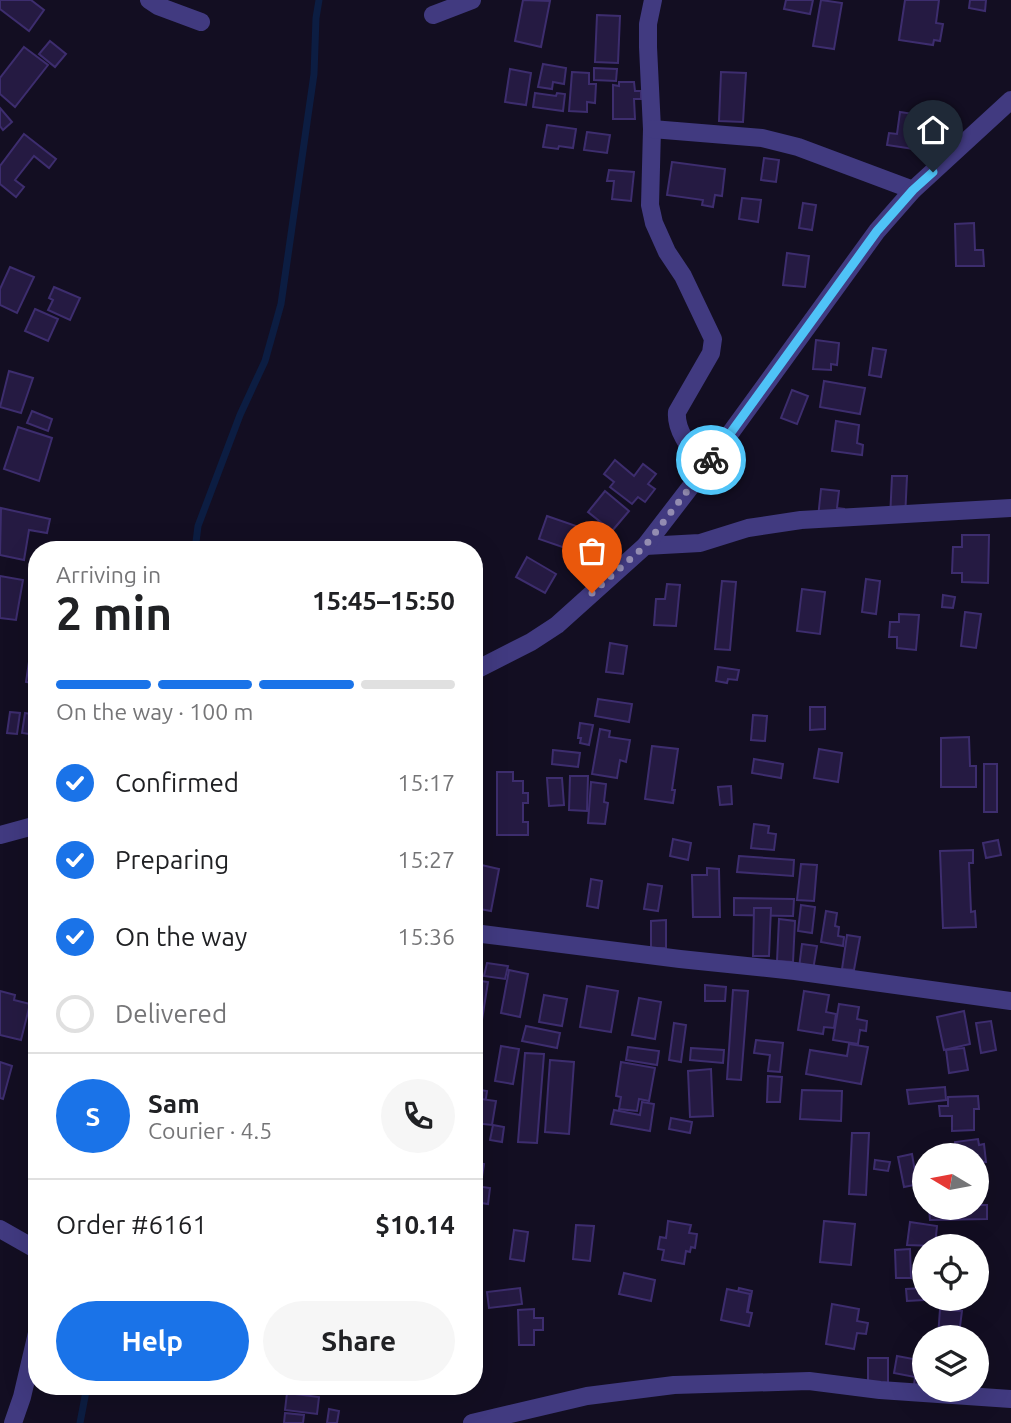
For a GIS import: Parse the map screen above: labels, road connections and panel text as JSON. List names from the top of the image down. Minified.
{"north":"left","page":{"heading":["2 min","Arriving in","15:45–15:50"],"panel":["Sam","Courier · 4.5","Order #6161","$10.14"],"bar":"On the way · 100 m","list":[["Confirmed","15:17"],["Preparing","15:27"],["On the way","15:36"],"Delivered"],"round":"S","buttons":["Help","Share"]}}
